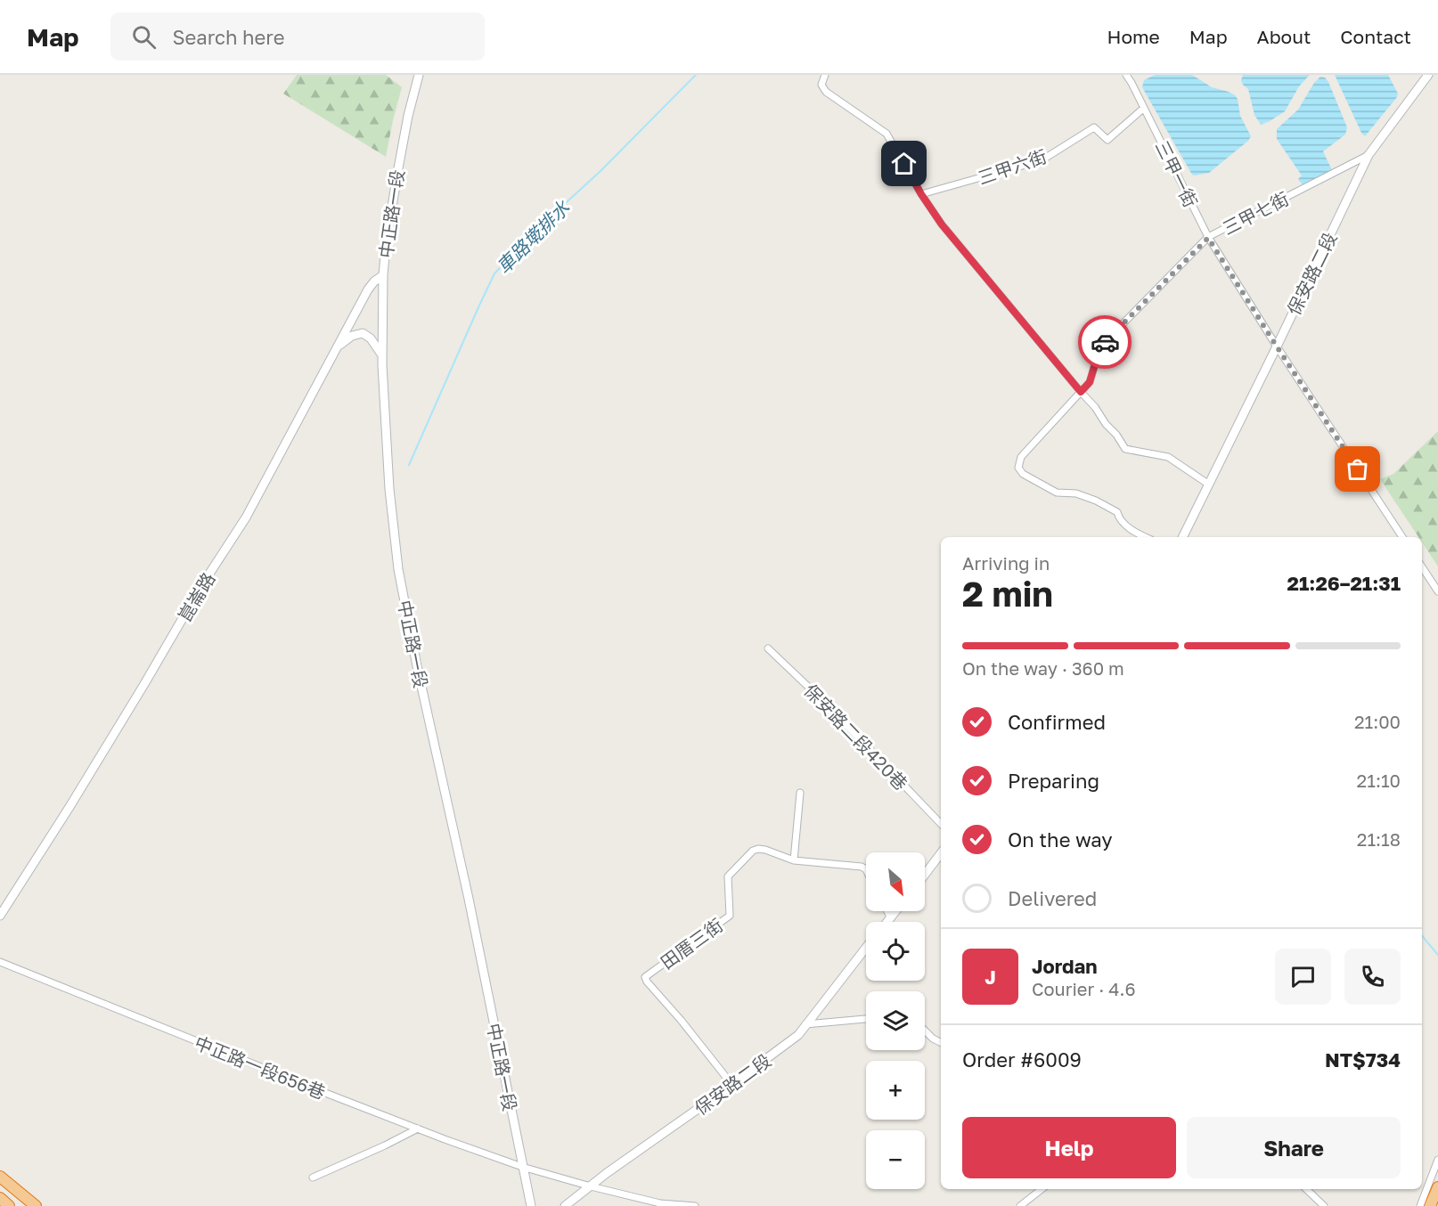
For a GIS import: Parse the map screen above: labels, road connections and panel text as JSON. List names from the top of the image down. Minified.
{"streets":{"street":["三甲六街","三甲一街","三甲七街","中正路一段","保安路二段","崑崙路","保安路二段420巷","田厝三街","中正路一段656巷"]},"crossings":[["三甲六街","三甲一街"],["三甲一街","三甲七街"],["三甲一街","保安路二段"],["三甲七街","保安路二段"],["中正路一段","崑崙路"],["中正路一段","中正路一段656巷"],["保安路二段","田厝三街"],["保安路二段","中正路一段656巷"]],"water":["車路墘排水"],"north":"bottom right","page":{"header":"Map","search":"Search here","nav":["Home","Map","About","Contact"],"heading":["2 min","Arriving in","21:26–21:31"],"panel":["Jordan","Courier · 4.6","Order #6009","NT$734"],"bar":"On the way · 360 m","list":[["Confirmed","21:00"],["Preparing","21:10"],["On the way","21:18"],"Delivered"],"map_buttons":["+","−"],"round":"J","buttons":["Help","Share"]}}
